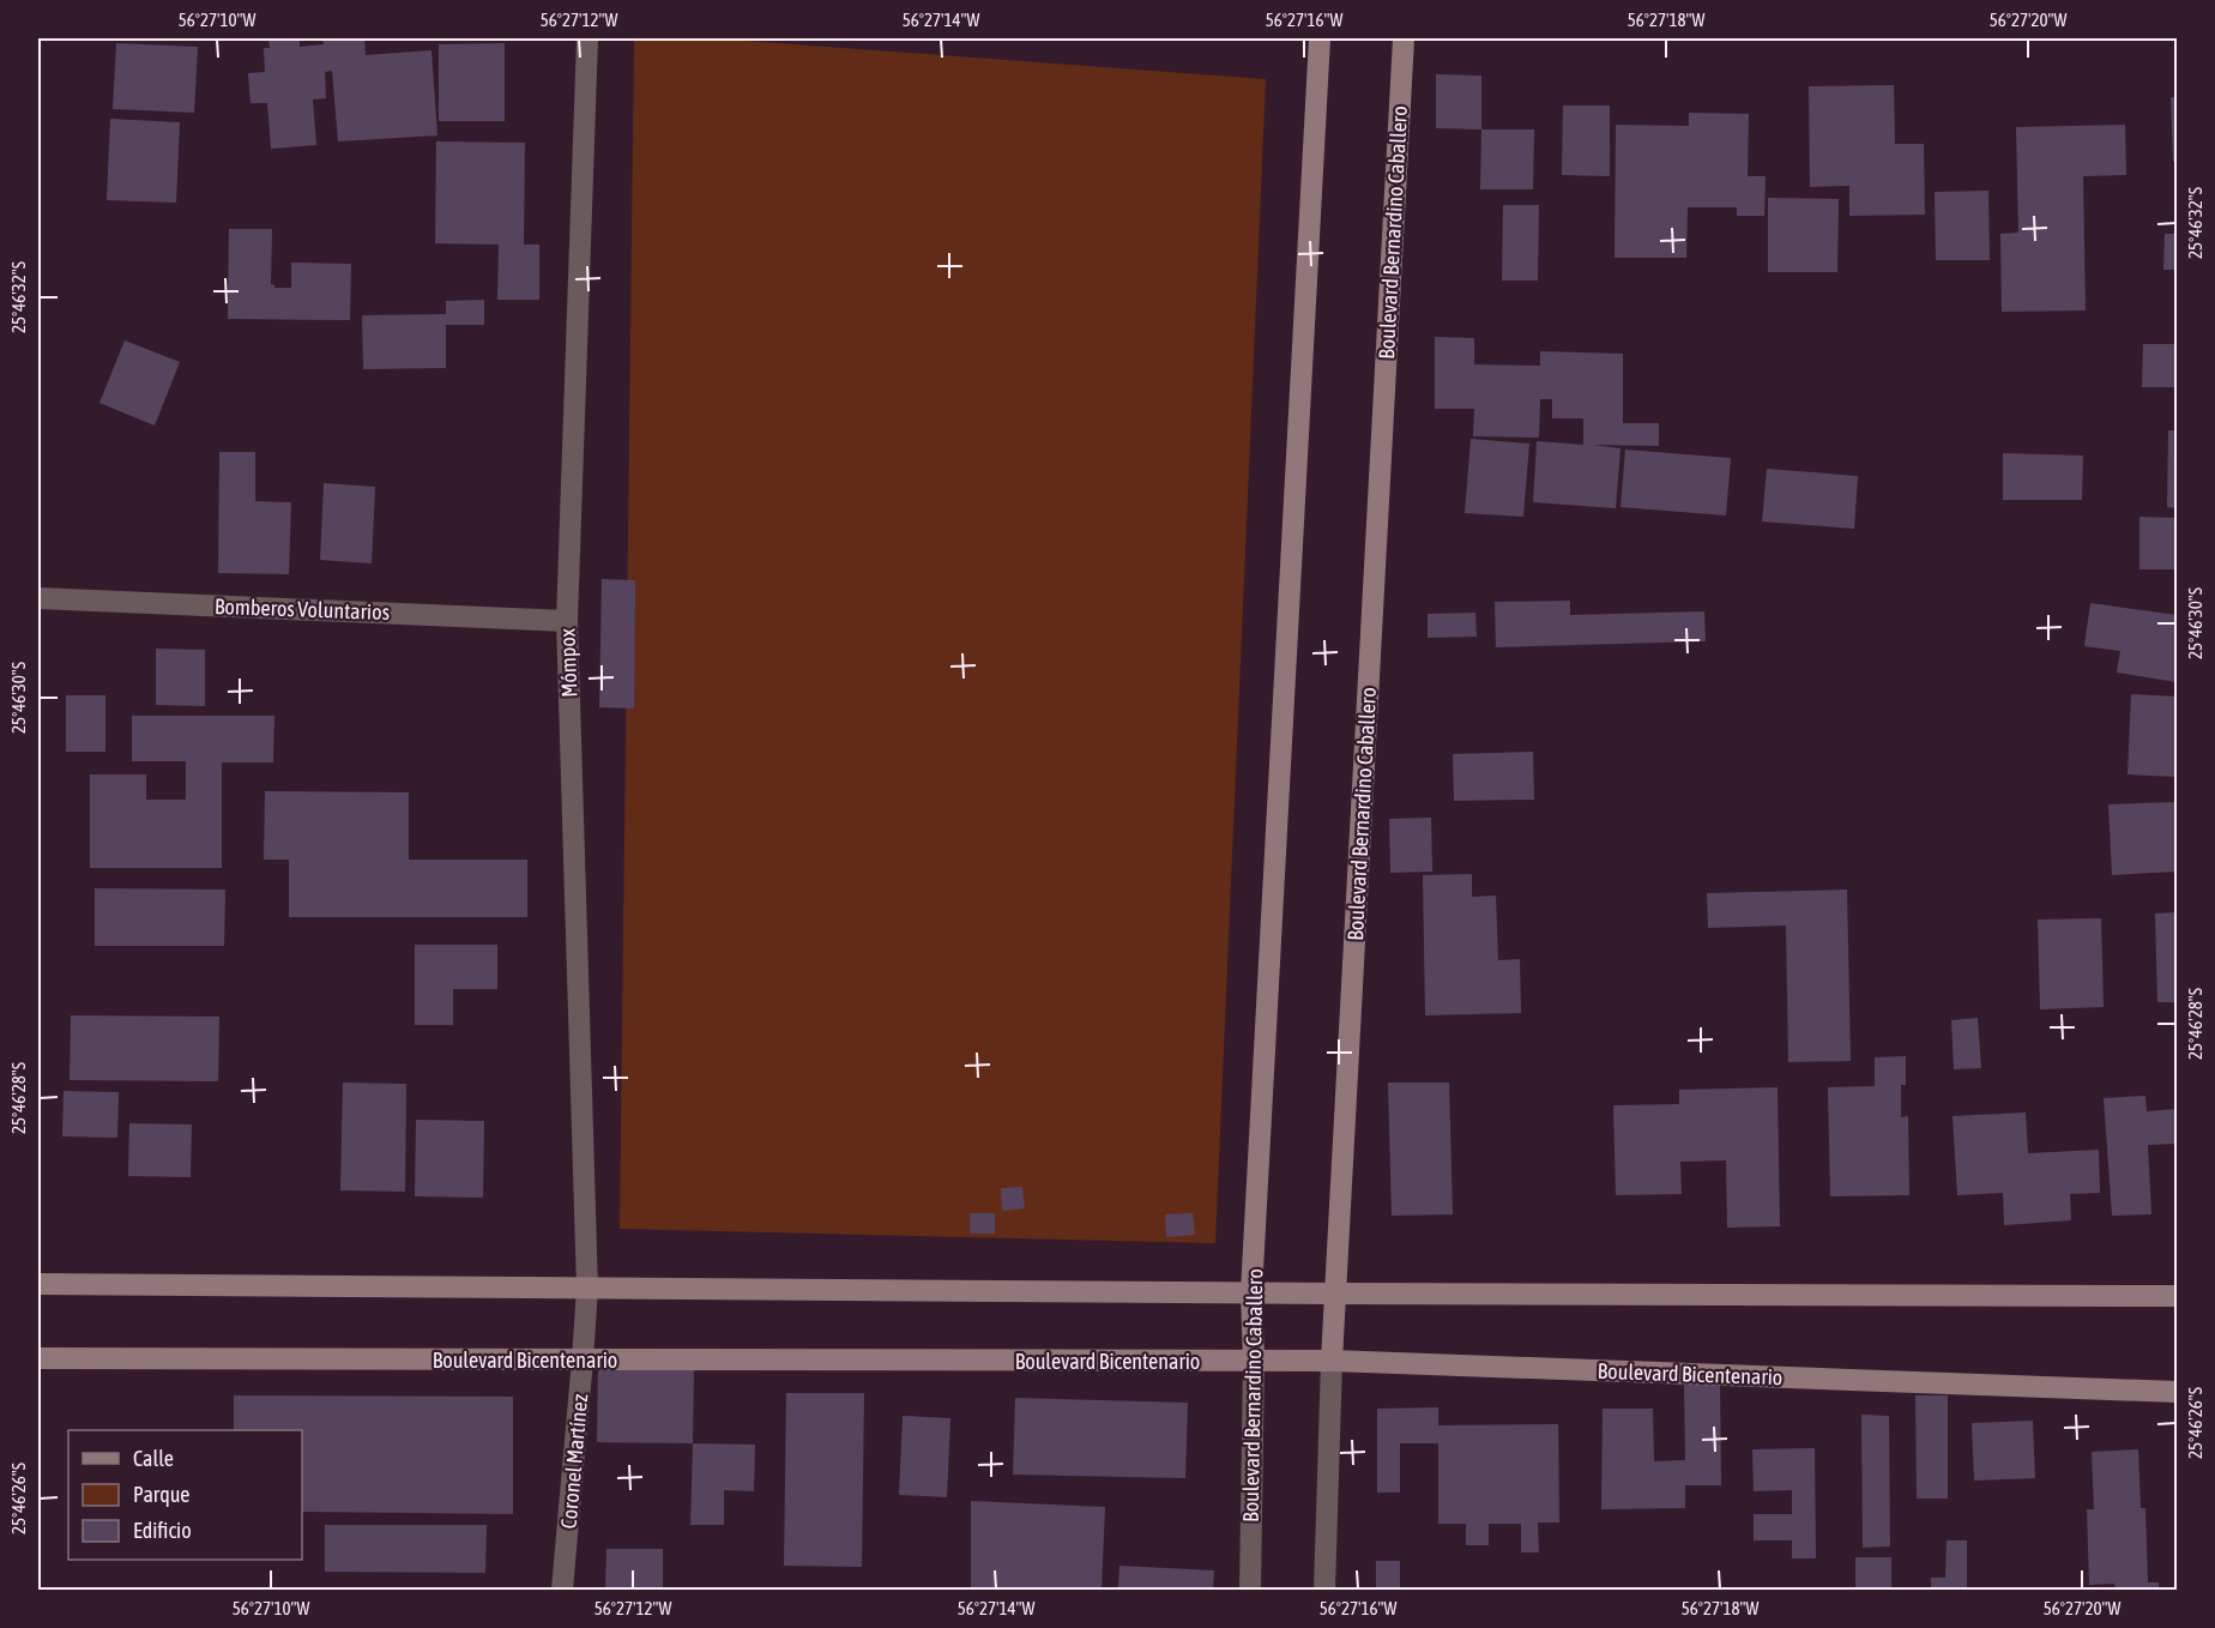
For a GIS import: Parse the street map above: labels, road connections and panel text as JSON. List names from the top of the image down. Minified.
{"streets":{"main road":["Boulevard Bernardino Caballero","Boulevard Bicentenario"],"street":["Bomberos Voluntarios","Mómpox","Coronel Martínez"]},"crossings":[["Boulevard Bernardino Caballero","Boulevard Bicentenario"],["Bomberos Voluntarios","Mómpox"],["Mómpox","Coronel Martínez"],["Boulevard Bicentenario","Coronel Martínez"]],"legend":["Calle","Parque","Edificio"],"coordinates":["56°27'10\"W","56°27'12\"W","56°27'14\"W","56°27'16\"W","56°27'18\"W","56°27'20\"W","25°46'32\"S","25°46'30\"S","25°46'28\"S","25°46'26\"S"]}
